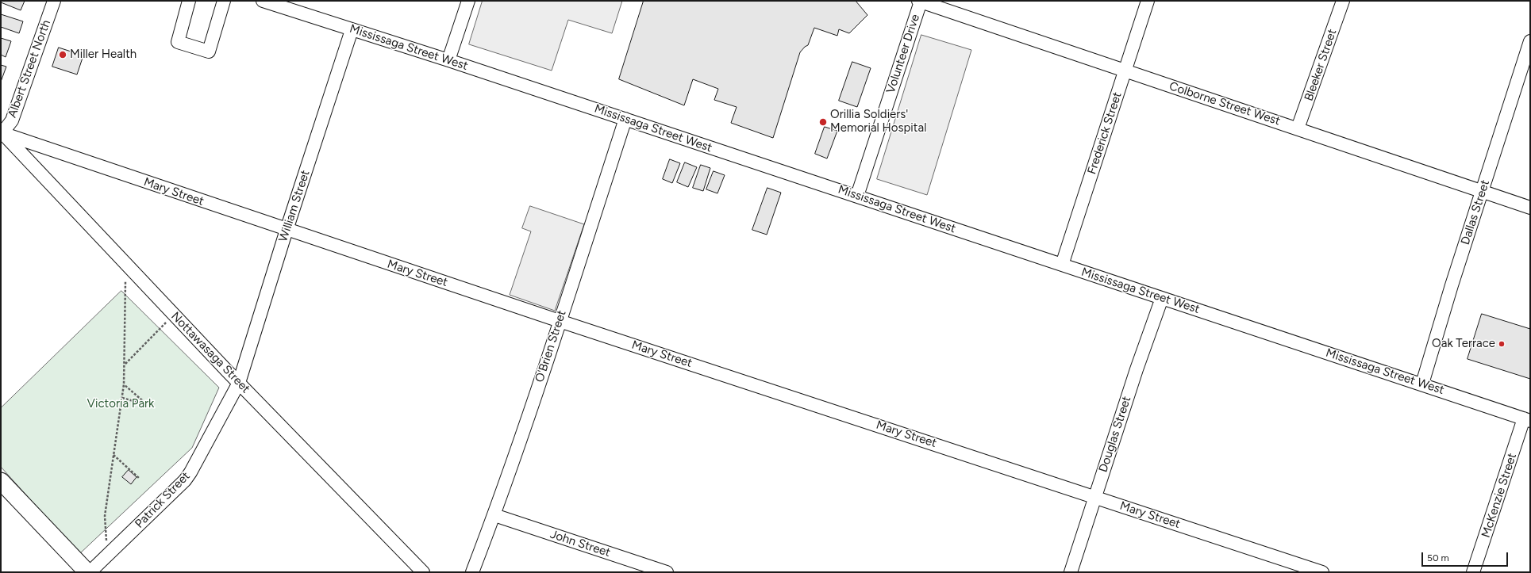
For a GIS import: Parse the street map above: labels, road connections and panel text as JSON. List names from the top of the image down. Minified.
{"streets":{"street":["Mississaga Street West","Volunteer Drive","Bleeker Street","Albert Street North","Colborne Street West","Frederick Street","Mary Street","William Street","Dallas Street","O'Brien Street","Nottawasaga Street","Douglas Street","McKenzie Street","Patrick Street","John Street"]},"crossings":[["Mississaga Street West","Volunteer Drive"],["Mississaga Street West","Frederick Street"],["Mississaga Street West","William Street"],["Mississaga Street West","Dallas Street"],["Mississaga Street West","O'Brien Street"],["Mississaga Street West","Douglas Street"],["Mississaga Street West","McKenzie Street"],["Volunteer Drive","Colborne Street West"],["Bleeker Street","Colborne Street West"],["Albert Street North","Mary Street"],["Albert Street North","Nottawasaga Street"],["Colborne Street West","Frederick Street"],["Colborne Street West","Dallas Street"],["Mary Street","William Street"],["Mary Street","O'Brien Street"],["Mary Street","Nottawasaga Street"],["Mary Street","Douglas Street"],["William Street","Nottawasaga Street"],["William Street","Patrick Street"],["O'Brien Street","John Street"],["Nottawasaga Street","Patrick Street"]],"parks":["Victoria Park"],"places":["Miller Health","Orillia Soldiers' Memorial Hospital","Oak Terrace"],"scale_bar":"50 m"}
